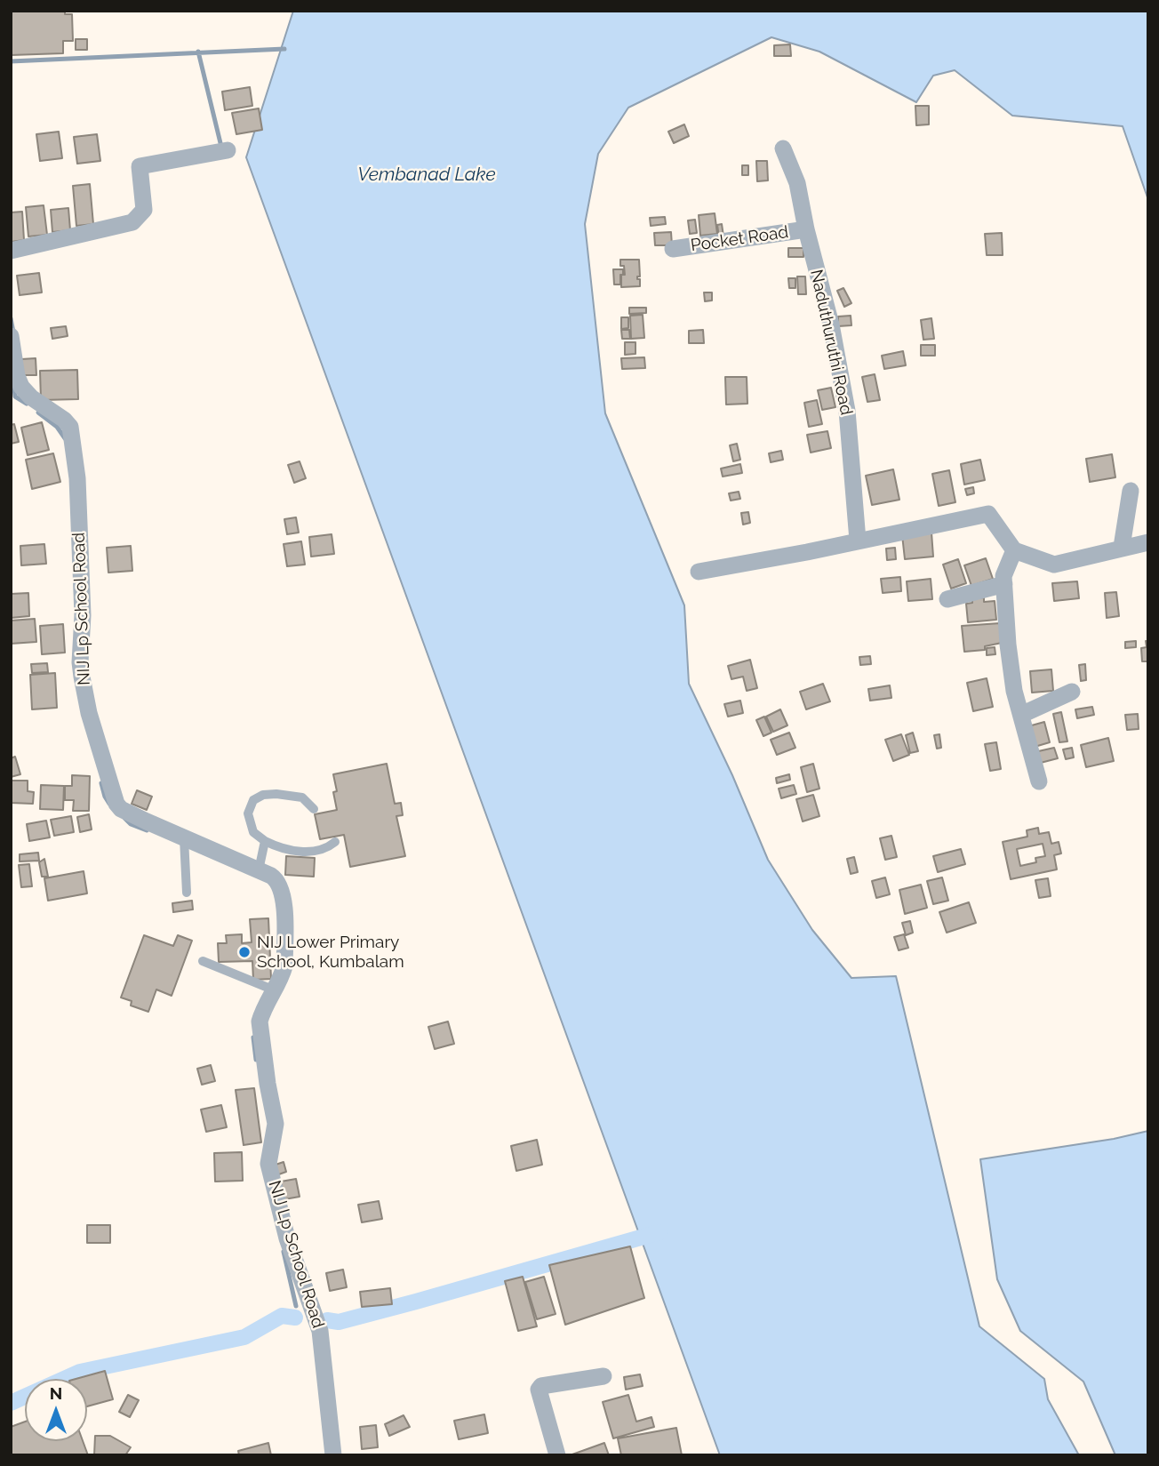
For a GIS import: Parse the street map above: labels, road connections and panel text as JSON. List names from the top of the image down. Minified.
{"streets":{"street":["Pocket Road","Naduthuruthi Road","NIJ Lp School Road"]},"crossings":[["Pocket Road","Naduthuruthi Road"]],"water":["Vembanad Lake"],"places":["NIJ Lower Primary School, Kumbalam"],"north":"top"}
